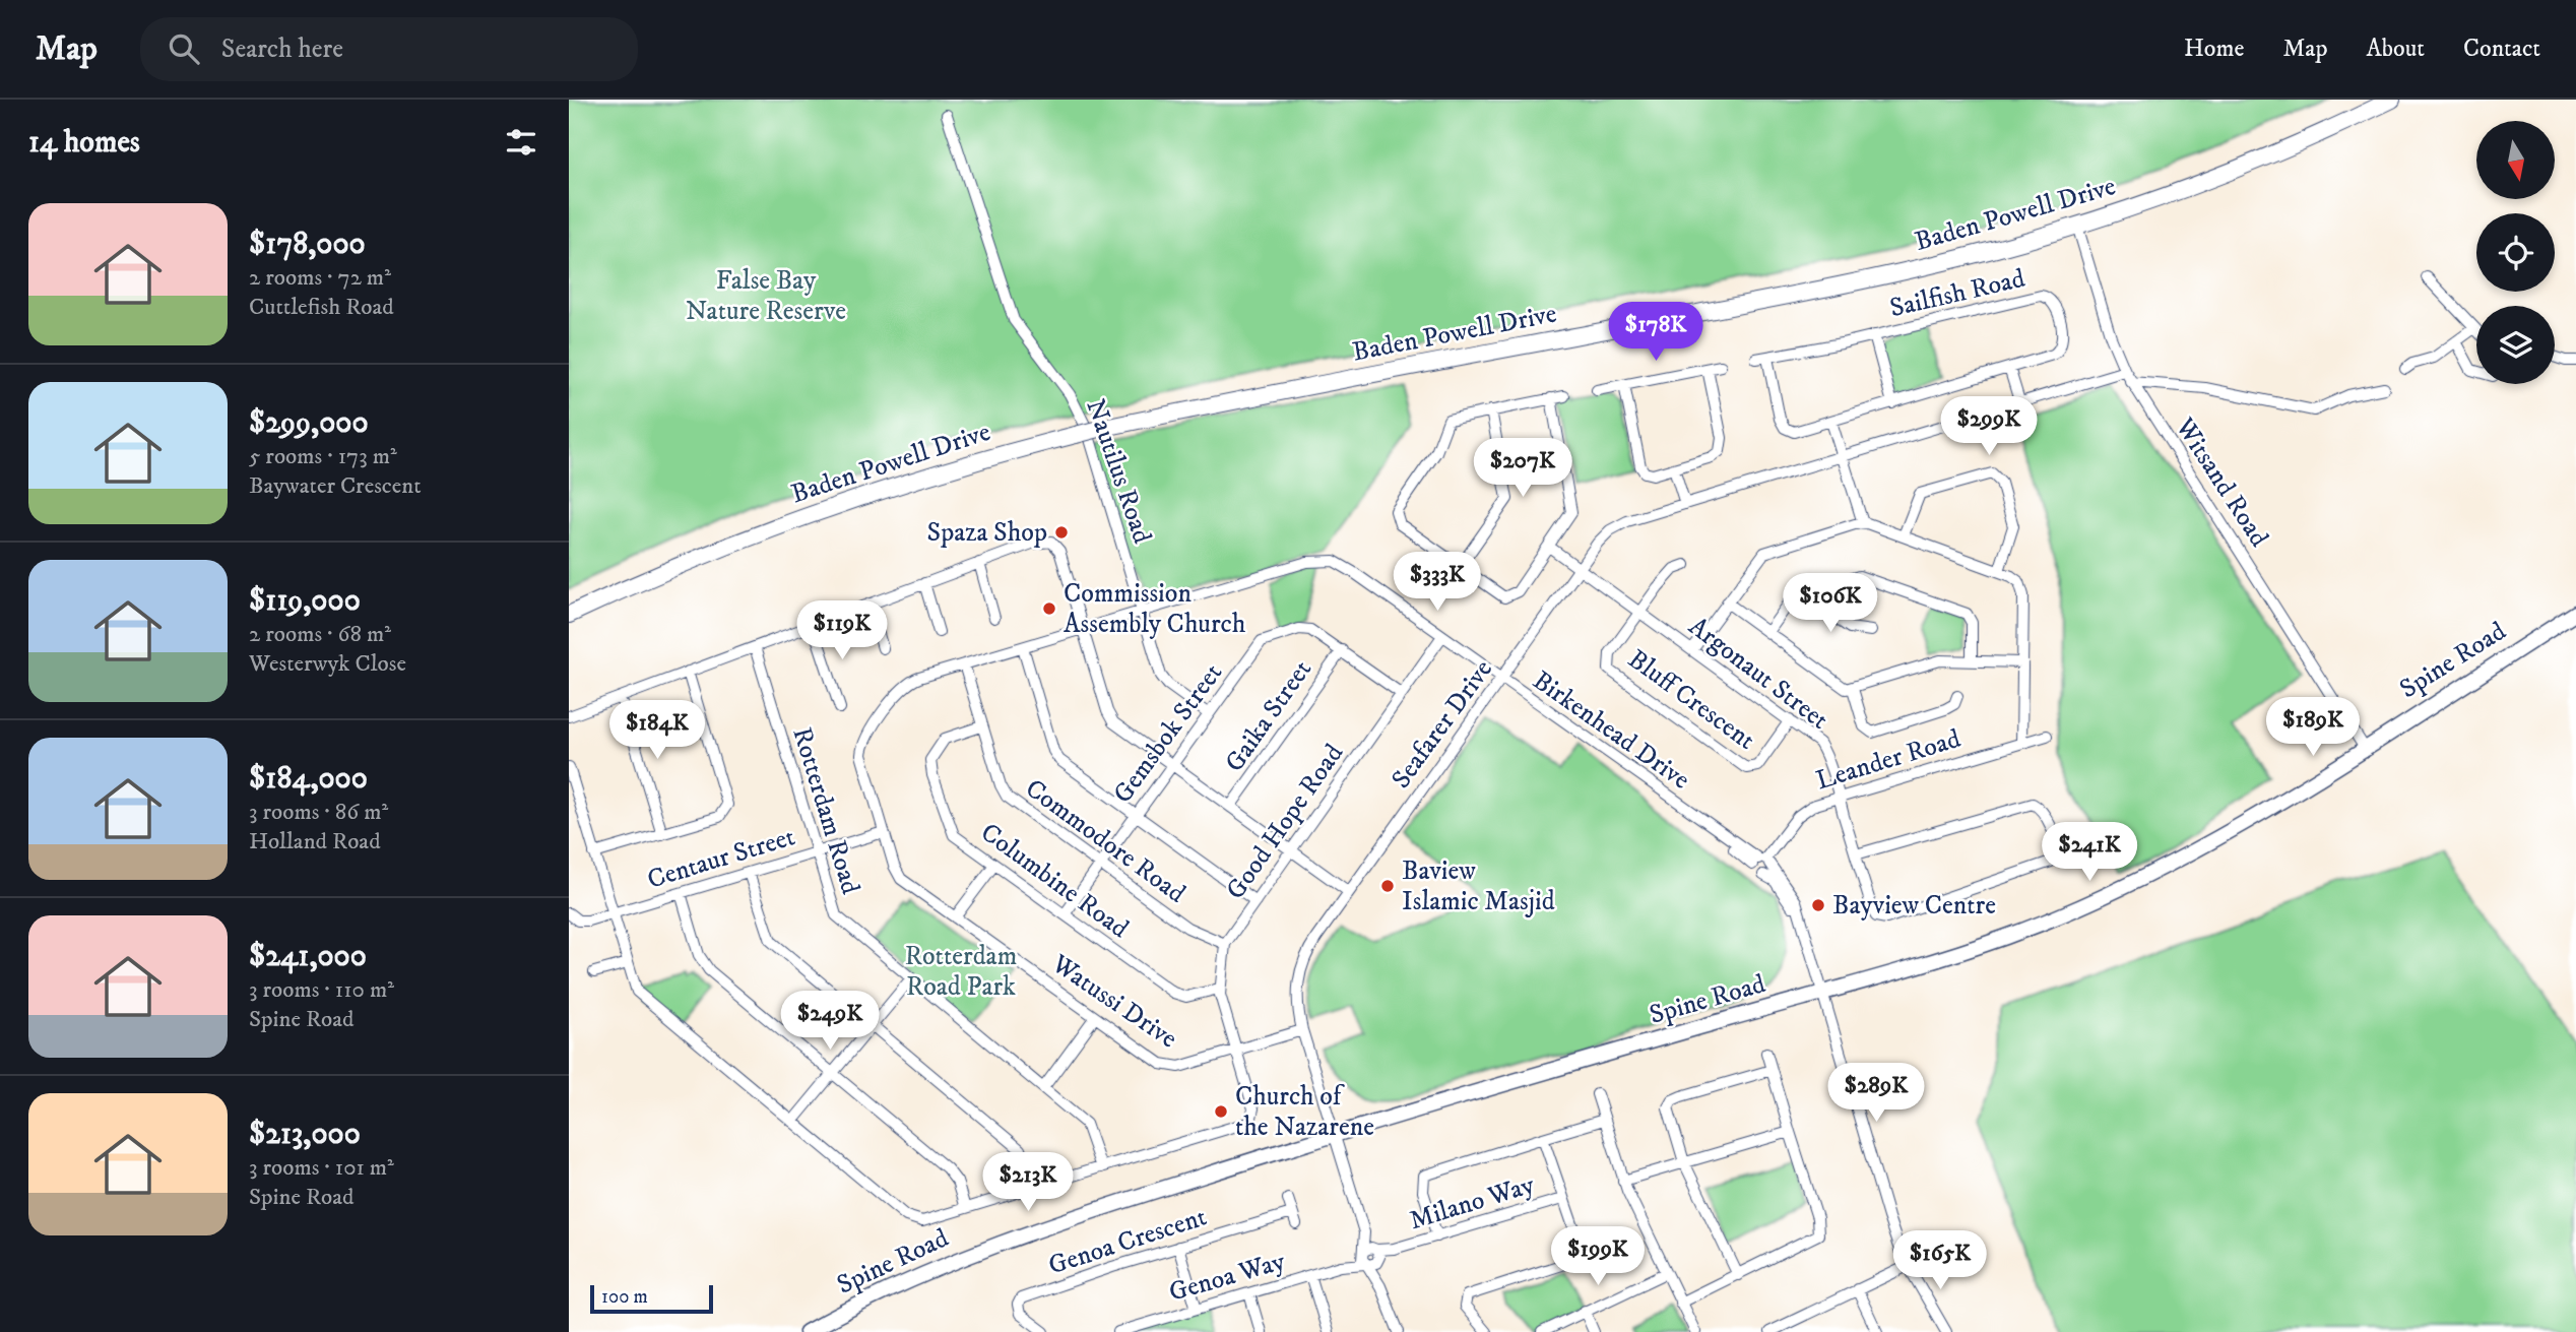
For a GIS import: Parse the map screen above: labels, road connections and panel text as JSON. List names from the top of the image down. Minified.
{"streets":{"main road":["Baden Powell Drive","Spine Road"],"street":["Sailfish Road","Nautilus Road","Witsand Road","Argonaut Street","Bluff Crescent","Gaika Street","Seafarer Drive","Birkenhead Drive","Gemsbok Street","Leander Road","Rotterdam Road","Good Hope Road","Commodore Road","Centaur Street","Columbine Road","Watussi Drive","Milano Way","Genoa Crescent","Genoa Way"]},"crossings":[["Baden Powell Drive","Witsand Road"],["Nautilus Road","Birkenhead Drive"],["Nautilus Road","Gemsbok Street"],["Witsand Road","Spine Road"],["Witsand Road","Seafarer Drive"],["Spine Road","Seafarer Drive"],["Spine Road","Birkenhead Drive"],["Argonaut Street","Bluff Crescent"],["Argonaut Street","Seafarer Drive"],["Argonaut Street","Leander Road"],["Gaika Street","Gemsbok Street"],["Seafarer Drive","Birkenhead Drive"],["Seafarer Drive","Watussi Drive"],["Seafarer Drive","Milano Way"],["Seafarer Drive","Genoa Way"],["Birkenhead Drive","Leander Road"],["Birkenhead Drive","Good Hope Road"],["Birkenhead Drive","Watussi Drive"],["Gemsbok Street","Good Hope Road"],["Gemsbok Street","Commodore Road"],["Gemsbok Street","Columbine Road"],["Rotterdam Road","Good Hope Road"],["Rotterdam Road","Centaur Street"],["Good Hope Road","Commodore Road"],["Good Hope Road","Columbine Road"],["Good Hope Road","Watussi Drive"],["Commodore Road","Columbine Road"],["Commodore Road","Watussi Drive"],["Centaur Street","Watussi Drive"],["Milano Way","Genoa Way"]],"parks":["False Bay Nature Reserve","Rotterdam Road Park"],"places":["Spaza Shop","Commission Assembly Church","Baview Islamic Masjid","Bayview Centre","Church of the Nazarene"],"scale_bar":"100 m","north":"bottom","page":{"header":"Map","search":"Search here","nav":["Home","Map","About","Contact"],"heading":"14 homes","list":[{"name":"$178,000","note":"2 rooms · 72 m² · Cuttlefish Road"},{"name":"$299,000","note":"5 rooms · 173 m² · Baywater Crescent"},{"name":"$119,000","note":"2 rooms · 68 m² · Westerwyk Close"},{"name":"$184,000","note":"3 rooms · 86 m² · Holland Road"},{"name":"$241,000","note":"3 rooms · 110 m² · Spine Road"},{"name":"$213,000","note":"3 rooms · 101 m² · Spine Road"}],"price":["$178K","$299K","$207K","$333K","$106K","$119K","$189K","$184K","$241K","$249K","$289K","$213K","$199K","$165K"],"scale":"100 m"}}
